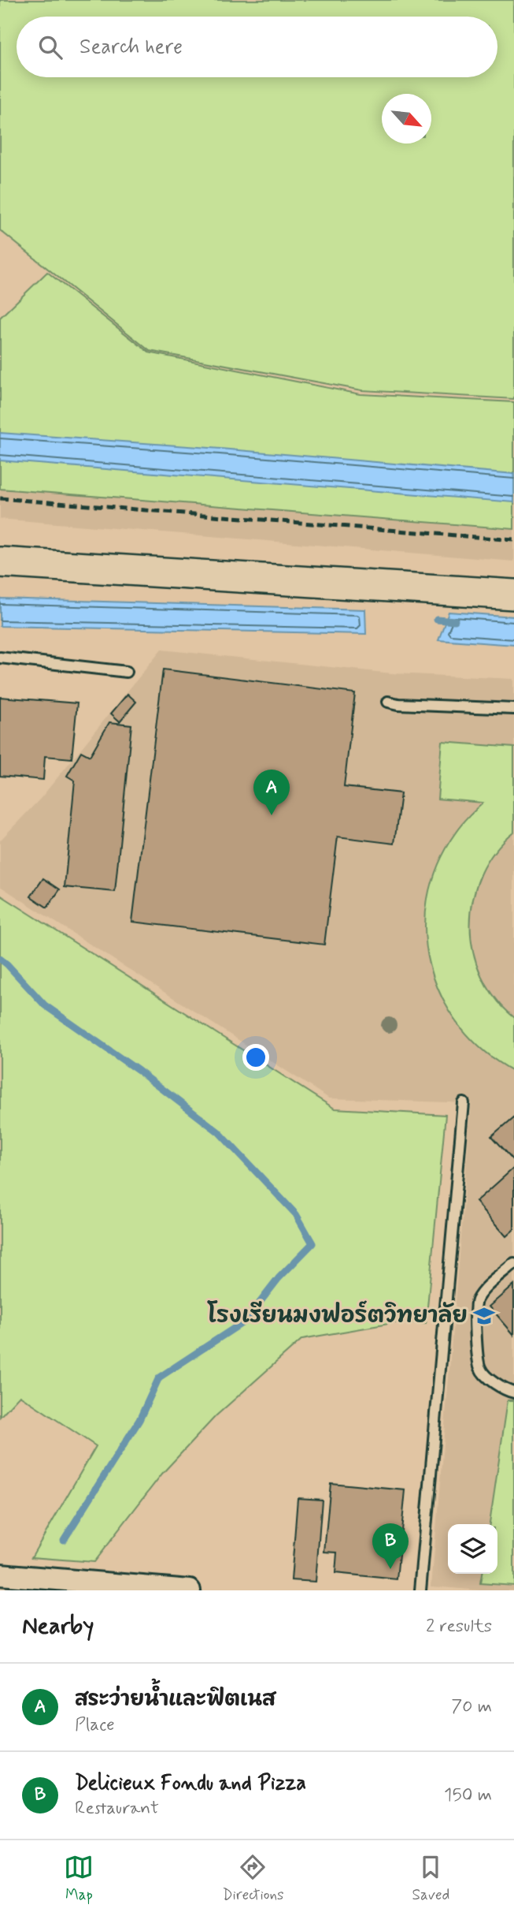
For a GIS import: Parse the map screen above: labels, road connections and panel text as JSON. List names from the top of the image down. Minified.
{"places":{"school or university":["โรงเรียนมงฟอร์ตวิทยาลัย"]},"north":"bottom right","page":{"search":"Search here","pins":["A","B"],"heading":["Nearby","2 results"],"list":[{"mark":"A","name":"สระว่ายน้ำและฟิตเนส","note":"Place","value":"70 m"},{"mark":"B","name":"Delicieux Fondu and Pizza","note":"Restaurant","value":"150 m"}],"nav":["Map","Directions","Saved"]}}
